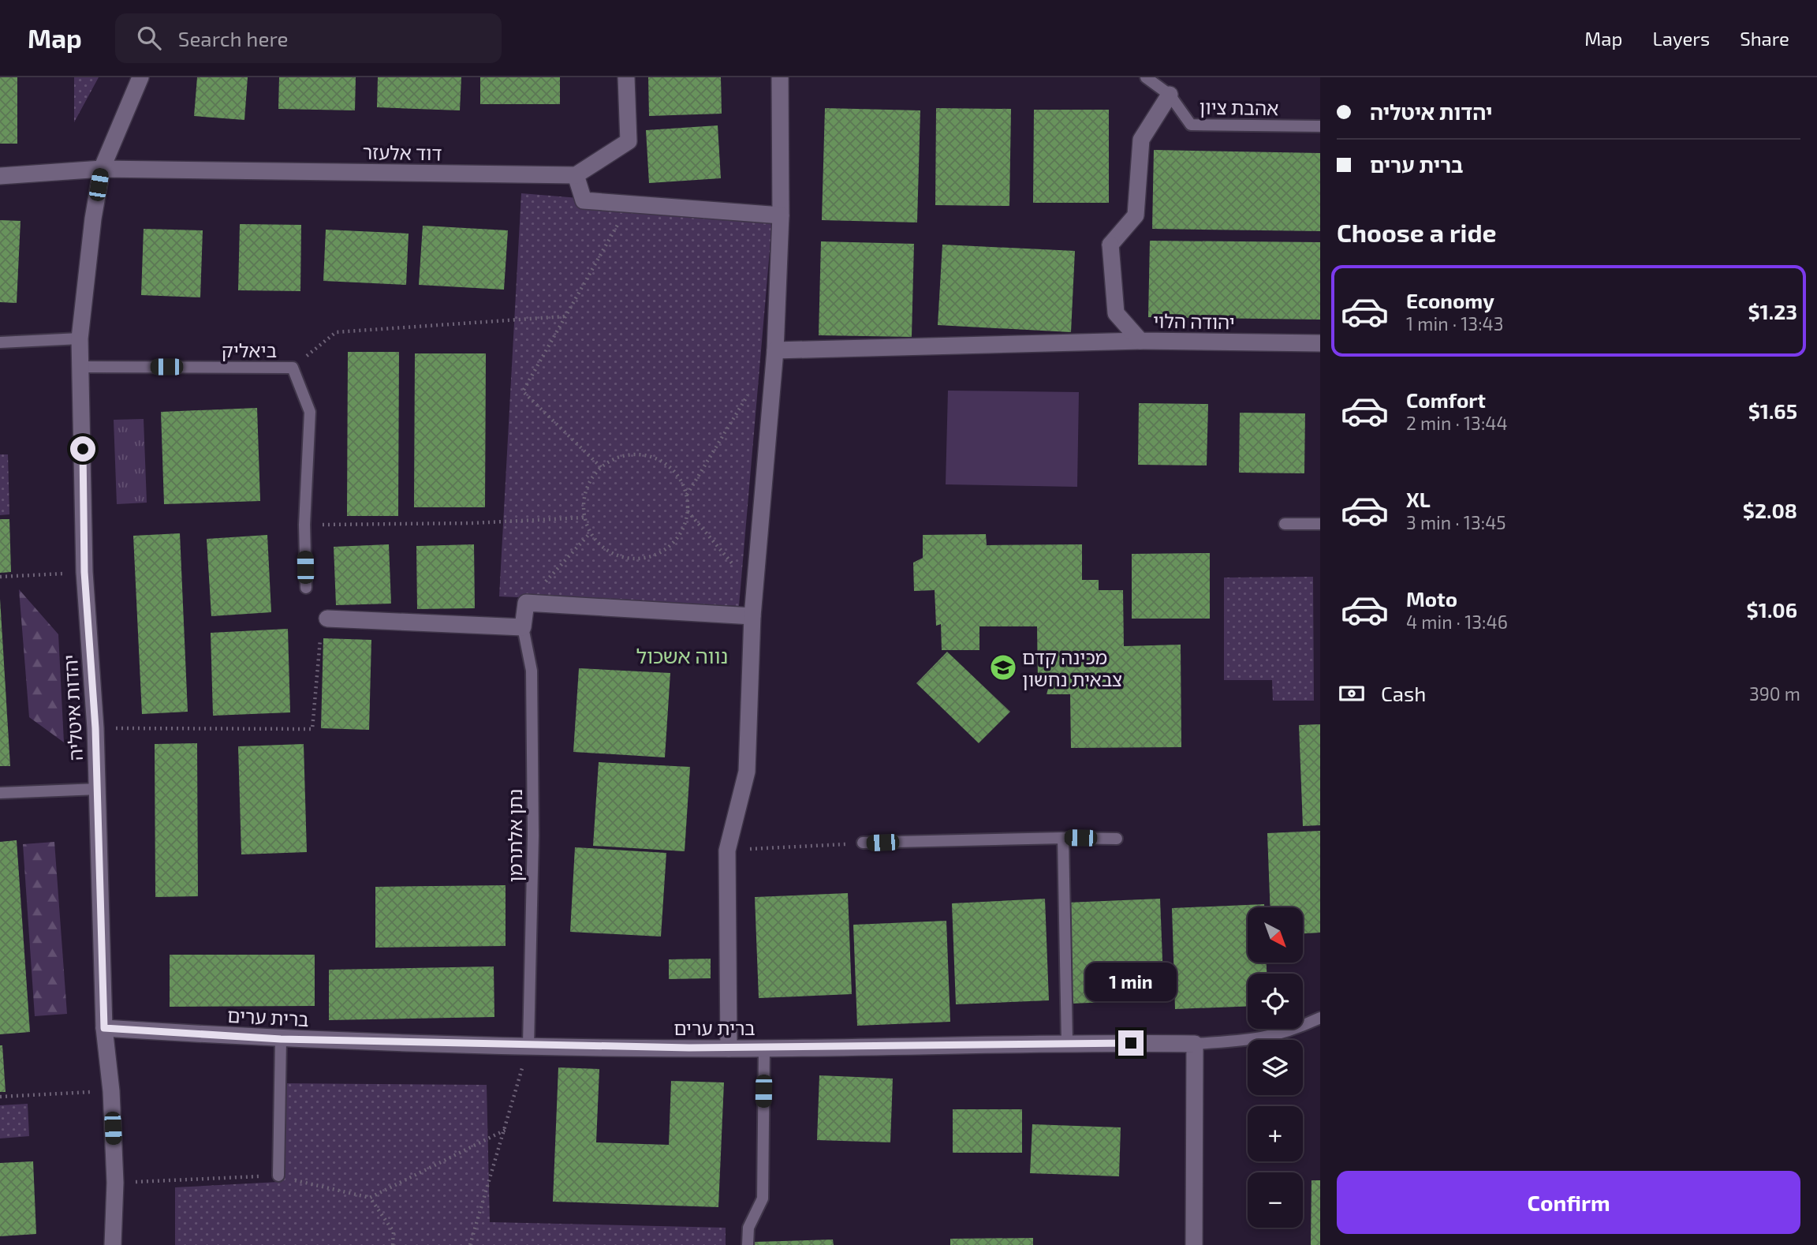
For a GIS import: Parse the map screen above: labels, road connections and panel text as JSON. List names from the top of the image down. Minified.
{"streets":{"street":["דוד אלעזר","יהודה הלוי","יהדות איטליה","ברית ערים"],"lane":["אהבת ציון","ביאליק","נתן אלתרמן"]},"crossings":[["אהבת ציון","יהודה הלוי"],["דוד אלעזר","יהדות איטליה"],["ביאליק","יהדות איטליה"],["יהדות איטליה","ברית ערים"],["נתן אלתרמן","ברית ערים"]],"districts":["נווה אשכול"],"places":{"school or university":["מכינה קדם צבאית נחשון"]},"north":"bottom right","page":{"header":"Map","search":"Search here","nav":["Map","Layers","Share"],"banner":["יהדות איטליה","ברית ערים"],"heading":"Choose a ride","list":[{"name":"Economy","note":"1 min · 13:43","value":"$1.23"},{"name":"Comfort","note":"2 min · 13:44","value":"$1.65"},{"name":"XL","note":"3 min · 13:45","value":"$2.08"},{"name":"Moto","note":"4 min · 13:46","value":"$1.06"}],"pay":["Cash","390 m"],"map_buttons":["+","−"],"bubble":"1 min","buttons":"Confirm"}}
